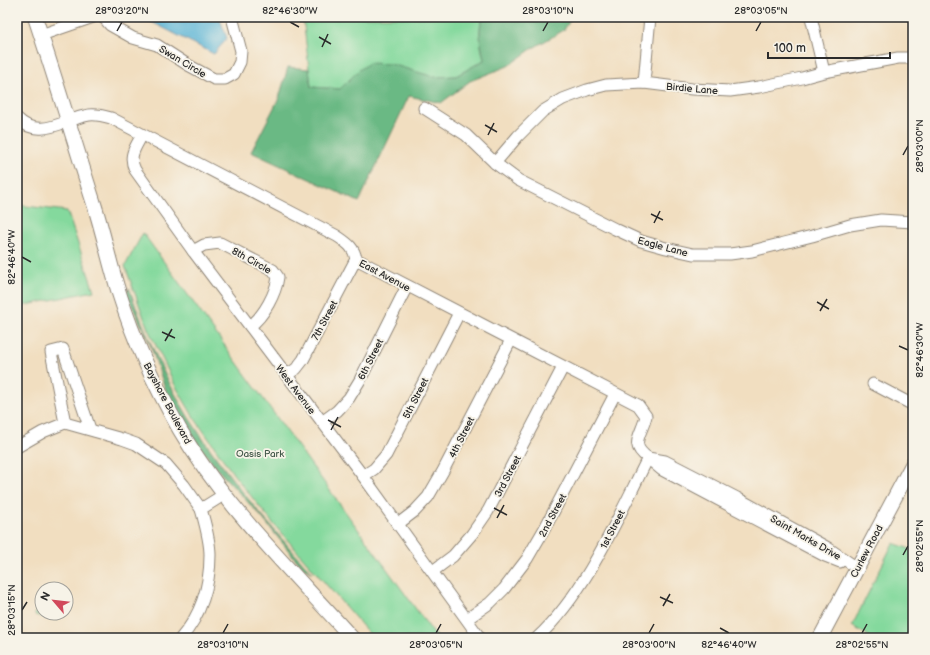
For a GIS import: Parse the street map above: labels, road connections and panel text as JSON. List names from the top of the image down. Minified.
{"streets":{"main road":["Bayshore Boulevard","Curlew Road"],"street":["Swan Circle","Birdie Lane","Eagle Lane","8th Circle","East Avenue","7th Street","6th Street","West Avenue","5th Street","4th Street","3rd Street","2nd Street","1st Street","Saint Marks Drive"]},"crossings":[["Birdie Lane","Eagle Lane"],["8th Circle","West Avenue"],["East Avenue","7th Street"],["East Avenue","6th Street"],["East Avenue","West Avenue"],["East Avenue","5th Street"],["East Avenue","Bayshore Boulevard"],["East Avenue","4th Street"],["East Avenue","3rd Street"],["East Avenue","2nd Street"],["East Avenue","1st Street"],["East Avenue","Saint Marks Drive"],["7th Street","West Avenue"],["6th Street","West Avenue"],["West Avenue","5th Street"],["West Avenue","4th Street"],["West Avenue","3rd Street"],["West Avenue","2nd Street"],["1st Street","Saint Marks Drive"],["Saint Marks Drive","Curlew Road"]],"parks":["Oasis Park"],"scale_bar":"100 m","north":"top left","coordinates":["28°03'20\"N","82°46'30\"W","28°03'10\"N","28°03'05\"N","28°03'00\"N","82°46'40\"W","28°02'55\"N","28°03'15\"N"]}
